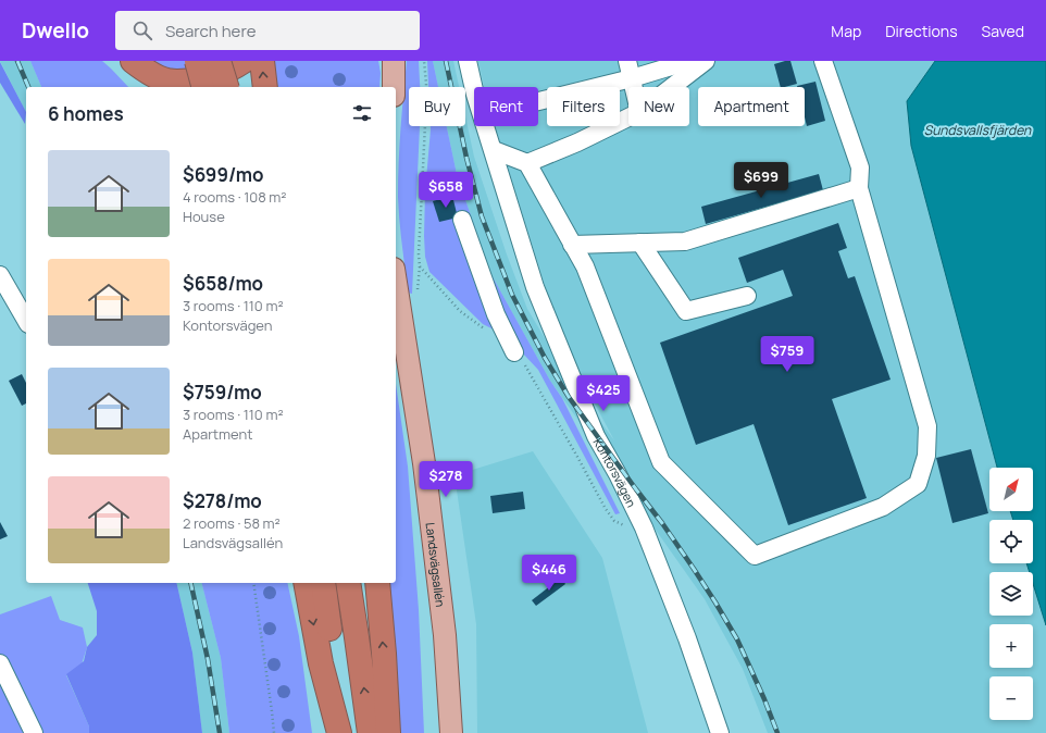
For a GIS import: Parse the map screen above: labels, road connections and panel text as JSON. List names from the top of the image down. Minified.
{"streets":{"main road":["Landsvägsallén"],"street":["Kontorsvägen"]},"water":["Sundsvallsfjärden"],"north":"top right","page":{"header":"Dwello","search":"Search here","nav":["Map","Directions","Saved"],"chip":["Buy","Rent","Filters","New","Apartment"],"heading":"6 homes","list":[{"name":"$699/mo","note":"4 rooms · 108 m² · House"},{"name":"$658/mo","note":"3 rooms · 110 m² · Kontorsvägen"},{"name":"$759/mo","note":"3 rooms · 110 m² · Apartment"},{"name":"$278/mo","note":"2 rooms · 58 m² · Landsvägsallén"}],"price":["$699","$658","$759","$425","$278","$446"],"map_buttons":["+","−"]}}
